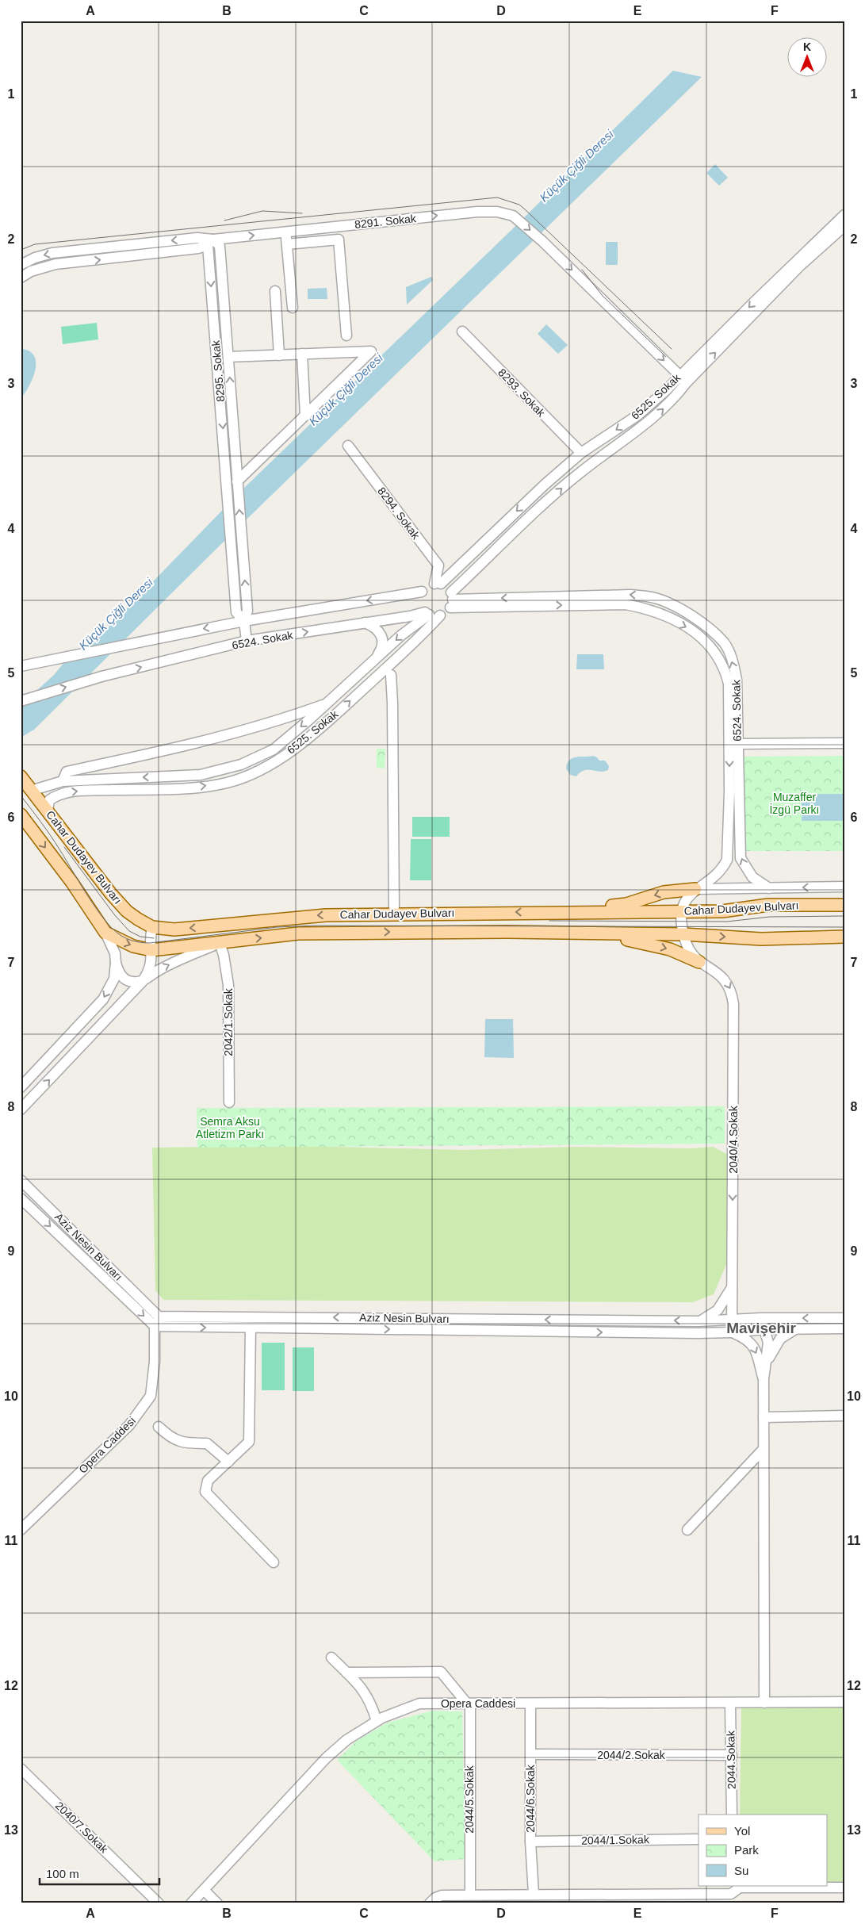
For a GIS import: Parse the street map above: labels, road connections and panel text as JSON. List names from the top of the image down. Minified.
{"streets":{"main road":["Cahar Dudayev Bulvarı"],"street":["8291. Sokak","8295. Sokak","8293. Sokak","6525. Sokak","8294. Sokak","6524. Sokak","2042/1.Sokak","2040/4.Sokak","Aziz Nesin Bulvarı","Opera Caddesi","2044/2.Sokak","2044.Sokak","2044/6.Sokak","2044/5.Sokak","2040/7.Sokak","2044/1.Sokak"]},"crossings":[["8291. Sokak","8295. Sokak"],["8291. Sokak","6525. Sokak"],["8295. Sokak","6524. Sokak"],["8293. Sokak","6525. Sokak"],["6525. Sokak","8294. Sokak"],["6525. Sokak","6524. Sokak"],["6525. Sokak","Cahar Dudayev Bulvarı"],["8294. Sokak","6524. Sokak"],["6524. Sokak","Cahar Dudayev Bulvarı"],["6524. Sokak","2040/4.Sokak"],["Cahar Dudayev Bulvarı","2042/1.Sokak"],["Cahar Dudayev Bulvarı","2040/4.Sokak"],["2040/4.Sokak","Aziz Nesin Bulvarı"],["Aziz Nesin Bulvarı","Opera Caddesi"],["Opera Caddesi","2044.Sokak"],["Opera Caddesi","2044/6.Sokak"],["Opera Caddesi","2044/5.Sokak"],["2044/2.Sokak","2044.Sokak"],["2044/2.Sokak","2044/6.Sokak"],["2044/6.Sokak","2044/1.Sokak"]],"one_way":["2040/4.Sokak"],"districts":["Mavişehir"],"water":["Küçük Çiğli Deresi"],"parks":["Muzaffer İzgü Parkı","Semra Aksu Atletizm Parkı"],"legend":["Yol","Park","Su"],"scale_bar":"100 m","north":"top","grid":{"columns":["A","B","C","D","E","F"],"rows":["1","2","3","4","5","6","7","8","9","10","11","12","13"]}}
